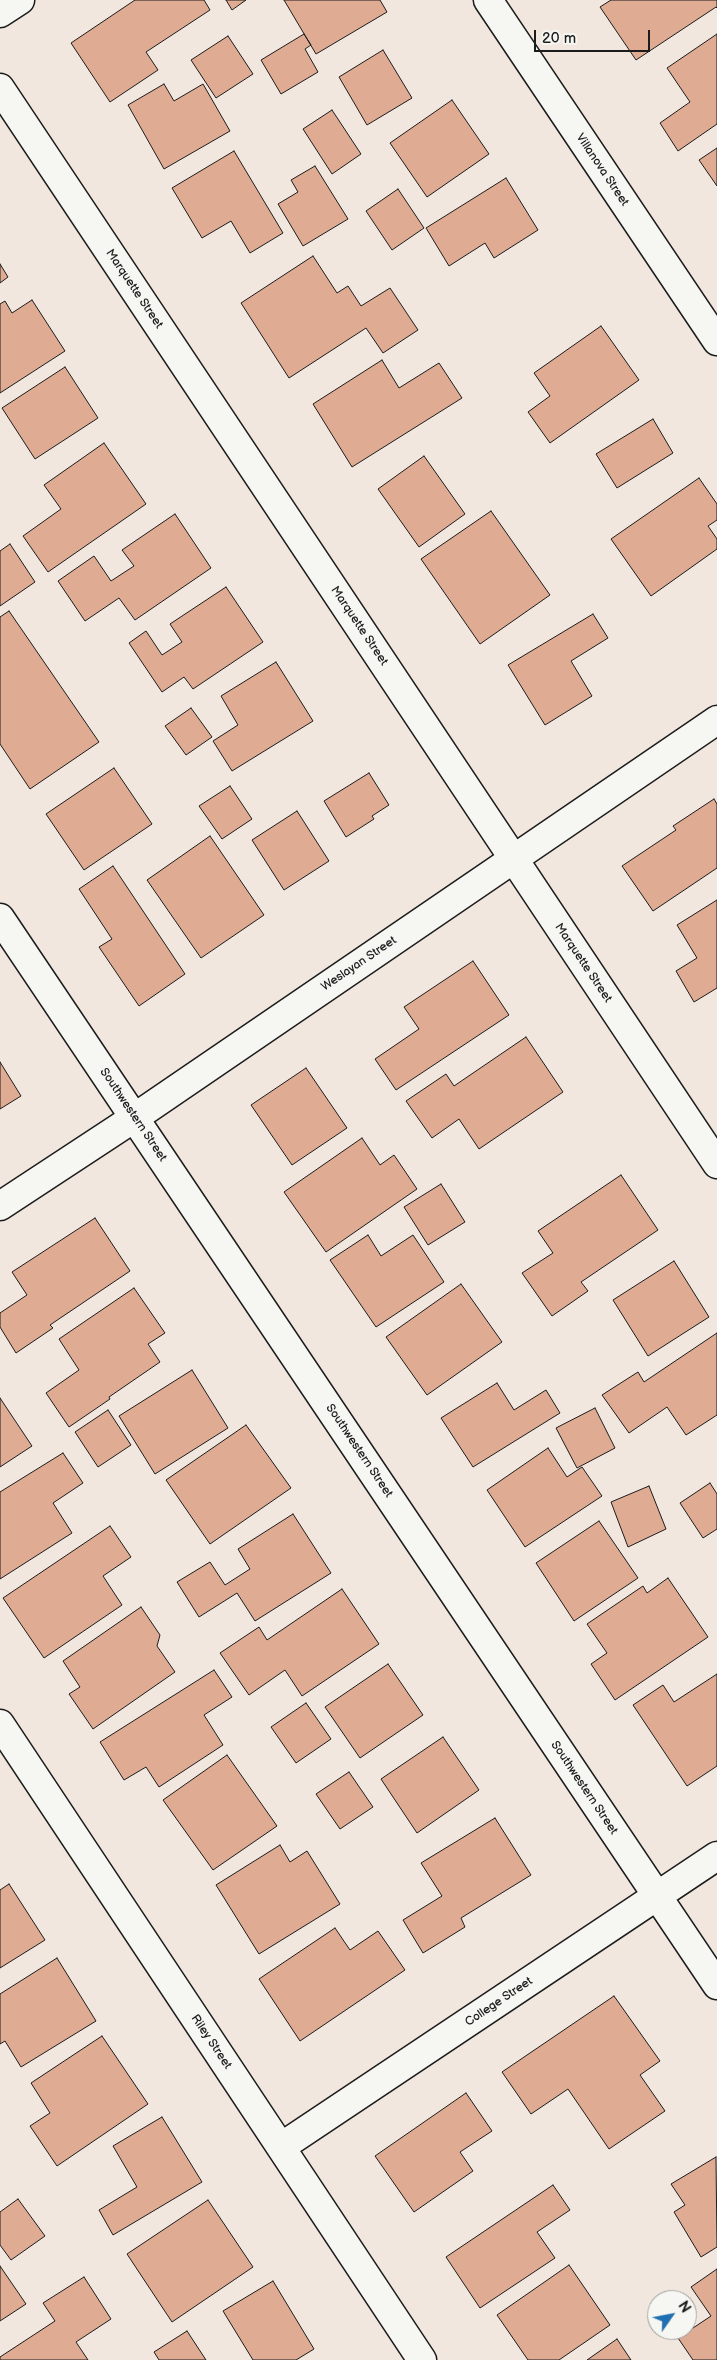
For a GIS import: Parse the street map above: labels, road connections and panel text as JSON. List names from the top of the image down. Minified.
{"streets":{"street":["Villanova Street","Marquette Street","Weslayan Street","Southwestern Street","College Street","Riley Street"]},"crossings":[["Marquette Street","Weslayan Street"],["Weslayan Street","Southwestern Street"],["Southwestern Street","College Street"],["College Street","Riley Street"]],"scale_bar":"20 m","north":"top right"}
